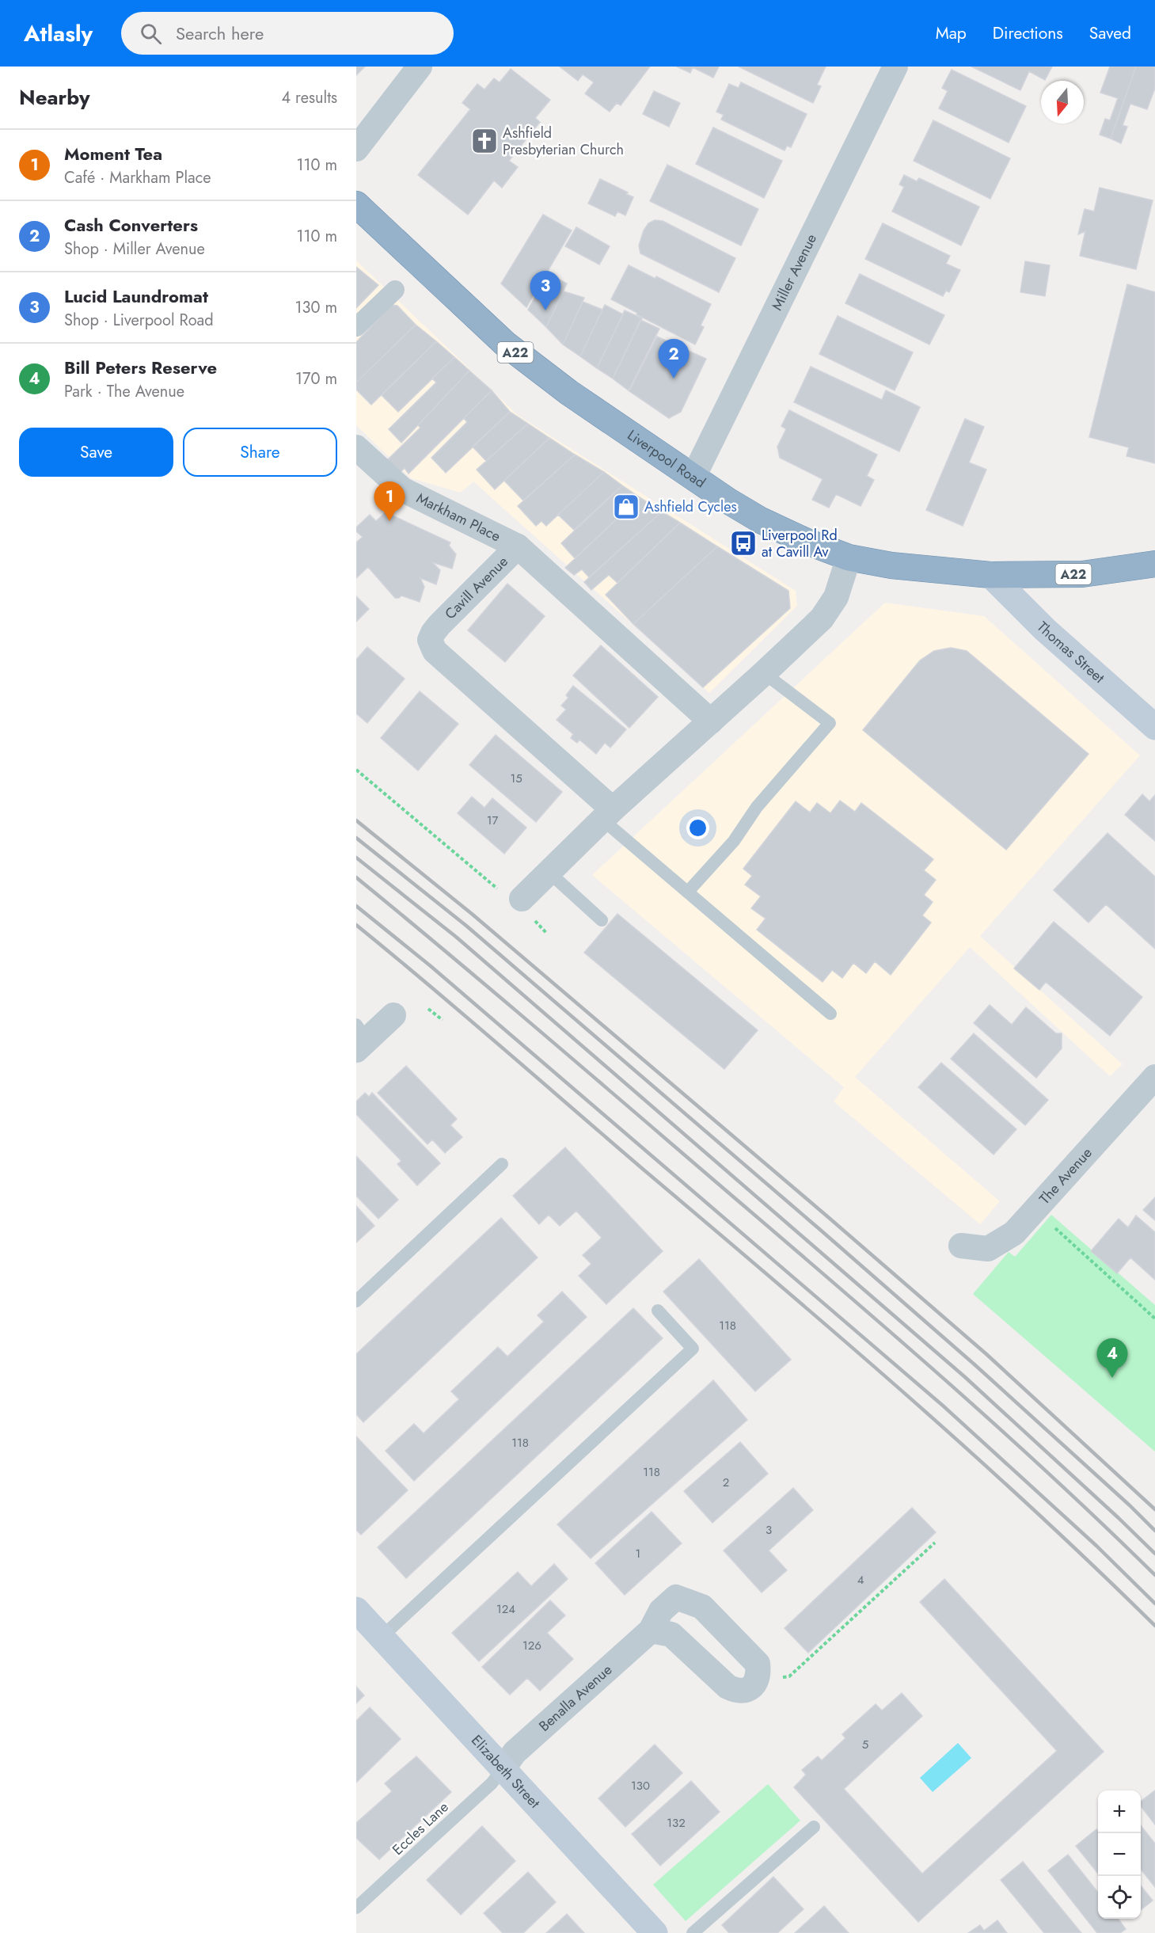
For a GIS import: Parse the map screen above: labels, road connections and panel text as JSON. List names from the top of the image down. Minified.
{"streets":{"highway":["A22","Liverpool Road"],"main road":["Thomas Street","Elizabeth Street"],"street":["Miller Avenue","Markham Place","Cavill Avenue","The Avenue","Benalla Avenue"],"lane":["Eccles Lane"]},"crossings":[["Miller Avenue","Liverpool Road"],["Liverpool Road","Thomas Street"],["Markham Place","Cavill Avenue"],["Benalla Avenue","Elizabeth Street"],["Benalla Avenue","Eccles Lane"],["Elizabeth Street","Eccles Lane"]],"places":{"church":["Ashfield Presbyterian Church"],"shop":["Ashfield Cycles"],"bus stop":["Liverpool Rd at Cavill Av"]},"house_numbers":["15","17","118","118","118","2","3","1","4","124","126","5","130","132"],"north":"bottom","page":{"header":"Atlasly","search":"Search here","nav":["Map","Directions","Saved"],"heading":["Nearby","4 results"],"list":[{"mark":"1","name":"Moment Tea","note":"Café · Markham Place","value":"110 m"},{"mark":"2","name":"Cash Converters","note":"Shop · Miller Avenue","value":"110 m"},{"mark":"3","name":"Lucid Laundromat","note":"Shop · Liverpool Road","value":"130 m"},{"mark":"4","name":"Bill Peters Reserve","note":"Park · The Avenue","value":"170 m"}],"pins":["3","2","1","4"],"buttons":["Save","Share"],"map_buttons":["+","−"]}}
